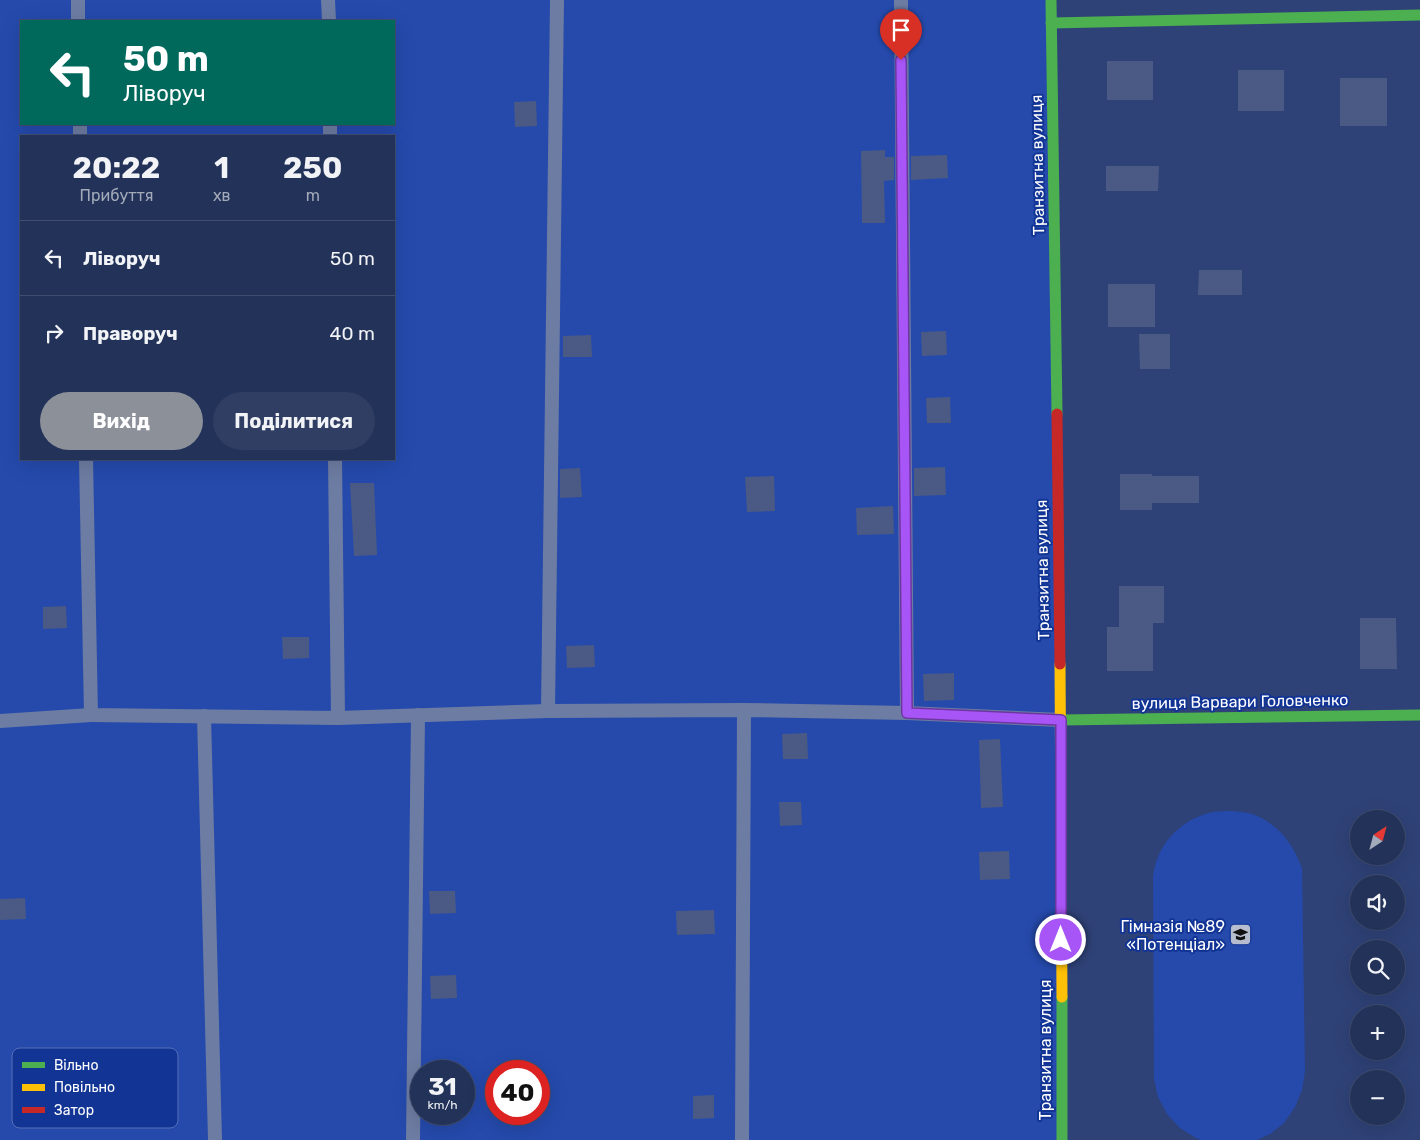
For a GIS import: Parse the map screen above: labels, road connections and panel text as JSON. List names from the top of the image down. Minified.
{"streets":{"street":["Транзитна вулиця","вулиця Варвари Головченко"]},"crossings":[["Транзитна вулиця","вулиця Варвари Головченко"]],"places":{"school or university":["Гімназія №89 «Потенціал»"]},"legend":["Вільно","Повільно","Затор"],"north":"top right","page":{"turn":["50 m","Ліворуч"],"eta":["20:22","Прибуття","1","хв","250","m"],"list":[{"name":"Ліворуч","value":"50 m"},{"name":"Праворуч","value":"40 m"}],"buttons":["Вихід","Поділитися"],"map_buttons":["+","−"],"speed":"31 km/h","limit":"40"}}
